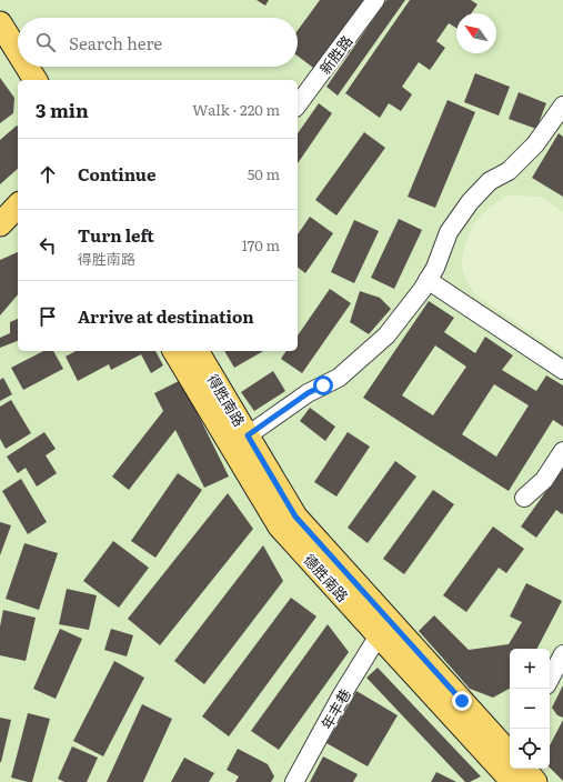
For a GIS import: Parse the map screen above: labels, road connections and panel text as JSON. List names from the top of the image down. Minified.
{"streets":{"main road":["得胜南路","德胜南路"],"street":["新胜路","年丰巷"]},"crossings":[["德胜南路","年丰巷"]],"north":"top left","page":{"search":"Search here","heading":["3 min","Walk · 220 m"],"list":[["Continue","50 m"],["Turn left","得胜南路","170 m"],"Arrive at destination"],"map_buttons":["+","−"]}}
